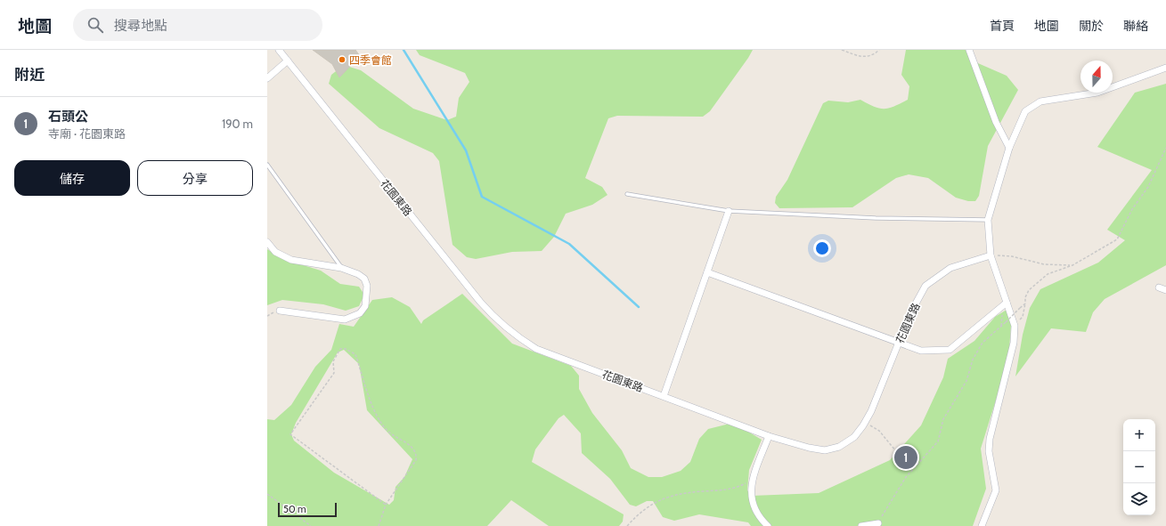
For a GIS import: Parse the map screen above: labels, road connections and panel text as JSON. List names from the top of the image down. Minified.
{"streets":{"street":["花園東路"]},"places":["四季會館"],"scale_bar":"50 m","north":"top","page":{"header":"地圖","search":"搜尋地點","nav":["首頁","地圖","關於","聯絡"],"heading":"附近","list":[{"mark":"1","name":"石頭公","note":"寺廟 · 花園東路","value":"190 m"}],"buttons":["儲存","分享"],"map_buttons":["+","−"],"pins":"1","scale":"50 m"}}
